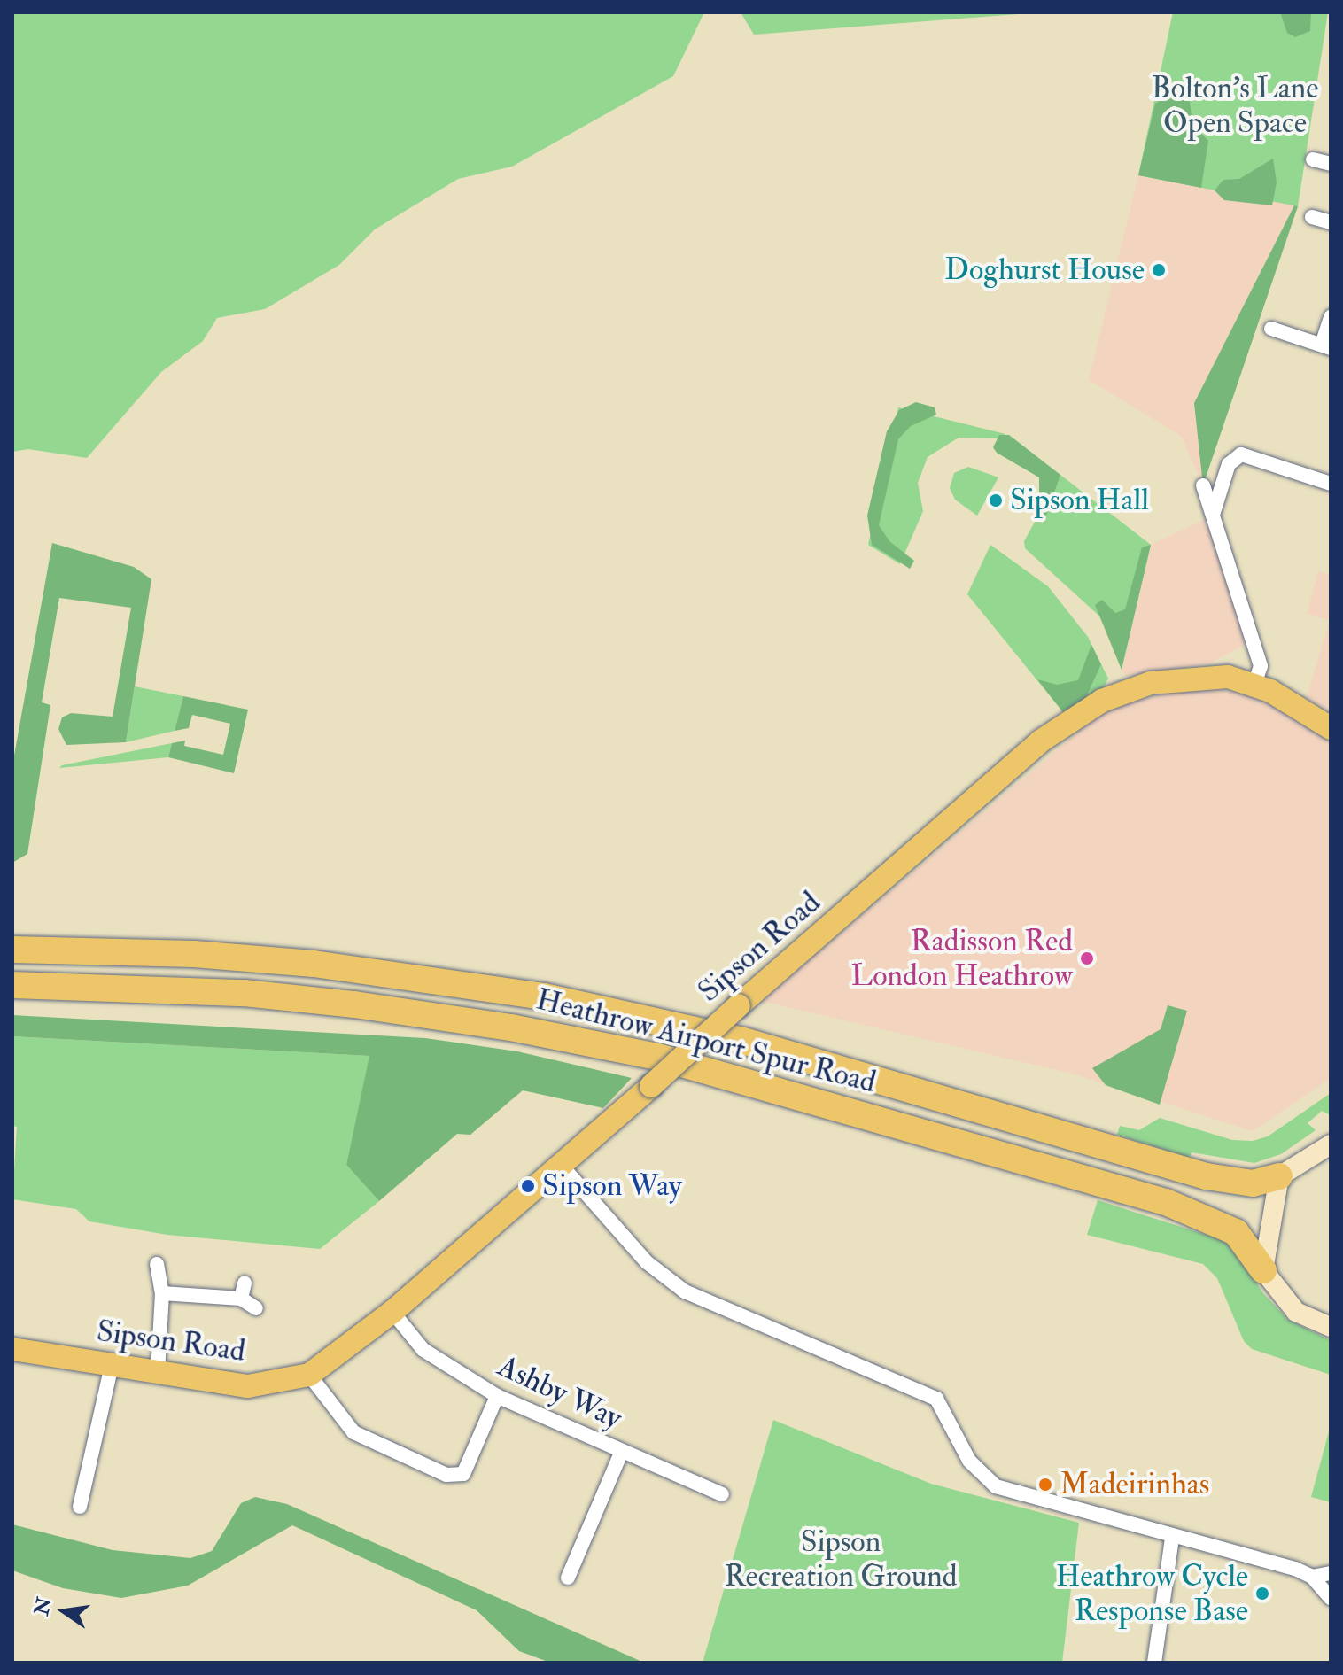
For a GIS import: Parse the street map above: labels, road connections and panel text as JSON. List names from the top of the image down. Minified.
{"streets":{"highway":["Heathrow Airport Spur Road"],"main road":["Sipson Road"],"street":["Ashby Way"]},"crossings":[["Sipson Road","Ashby Way"]],"parks":["Bolton's Lane Open Space","Sipson Recreation Ground"],"places":["Doghurst House","Sipson Hall","Radisson Red London Heathrow","Sipson Way","Madeirinhas","Heathrow Cycle Response Base"],"north":"left"}
